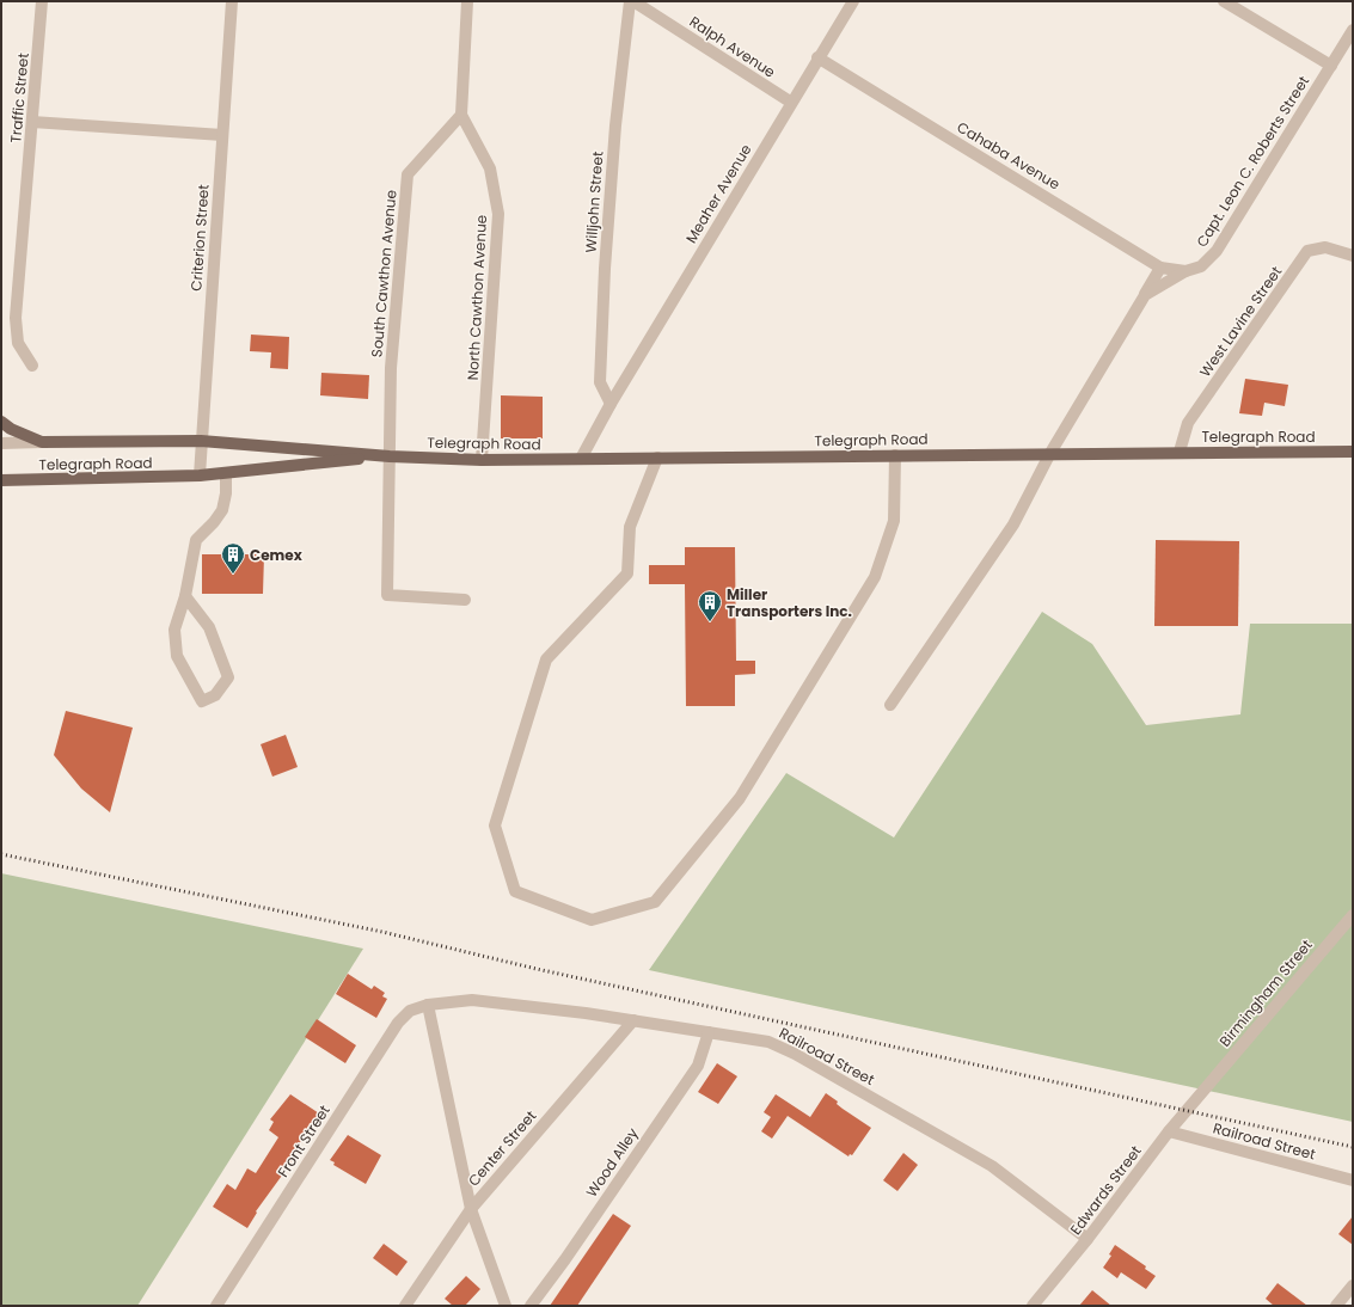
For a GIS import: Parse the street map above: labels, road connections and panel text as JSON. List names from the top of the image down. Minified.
{"streets":{"main road":["Telegraph Road"],"street":["Ralph Avenue","Traffic Street","Cahaba Avenue","Capt. Leon C. Roberts Street","Meaher Avenue","Willjohn Street","Criterion Street","South Cawthon Avenue","North Cawthon Avenue","West Lavine Street","Birmingham Street","Railroad Street","Front Street","Center Street","Wood Alley","Edwards Street"]},"crossings":[["Ralph Avenue","Meaher Avenue"],["Cahaba Avenue","Capt. Leon C. Roberts Street"],["Cahaba Avenue","Meaher Avenue"],["Capt. Leon C. Roberts Street","Telegraph Road"],["Meaher Avenue","Willjohn Street"],["Meaher Avenue","Telegraph Road"],["Criterion Street","Telegraph Road"],["South Cawthon Avenue","North Cawthon Avenue"],["South Cawthon Avenue","Telegraph Road"],["North Cawthon Avenue","Telegraph Road"],["West Lavine Street","Telegraph Road"],["Birmingham Street","Edwards Street"],["Railroad Street","Front Street"],["Railroad Street","Center Street"],["Railroad Street","Wood Alley"],["Railroad Street","Edwards Street"]],"places":{"building":["Cemex","Miller Transporters Inc."]}}
